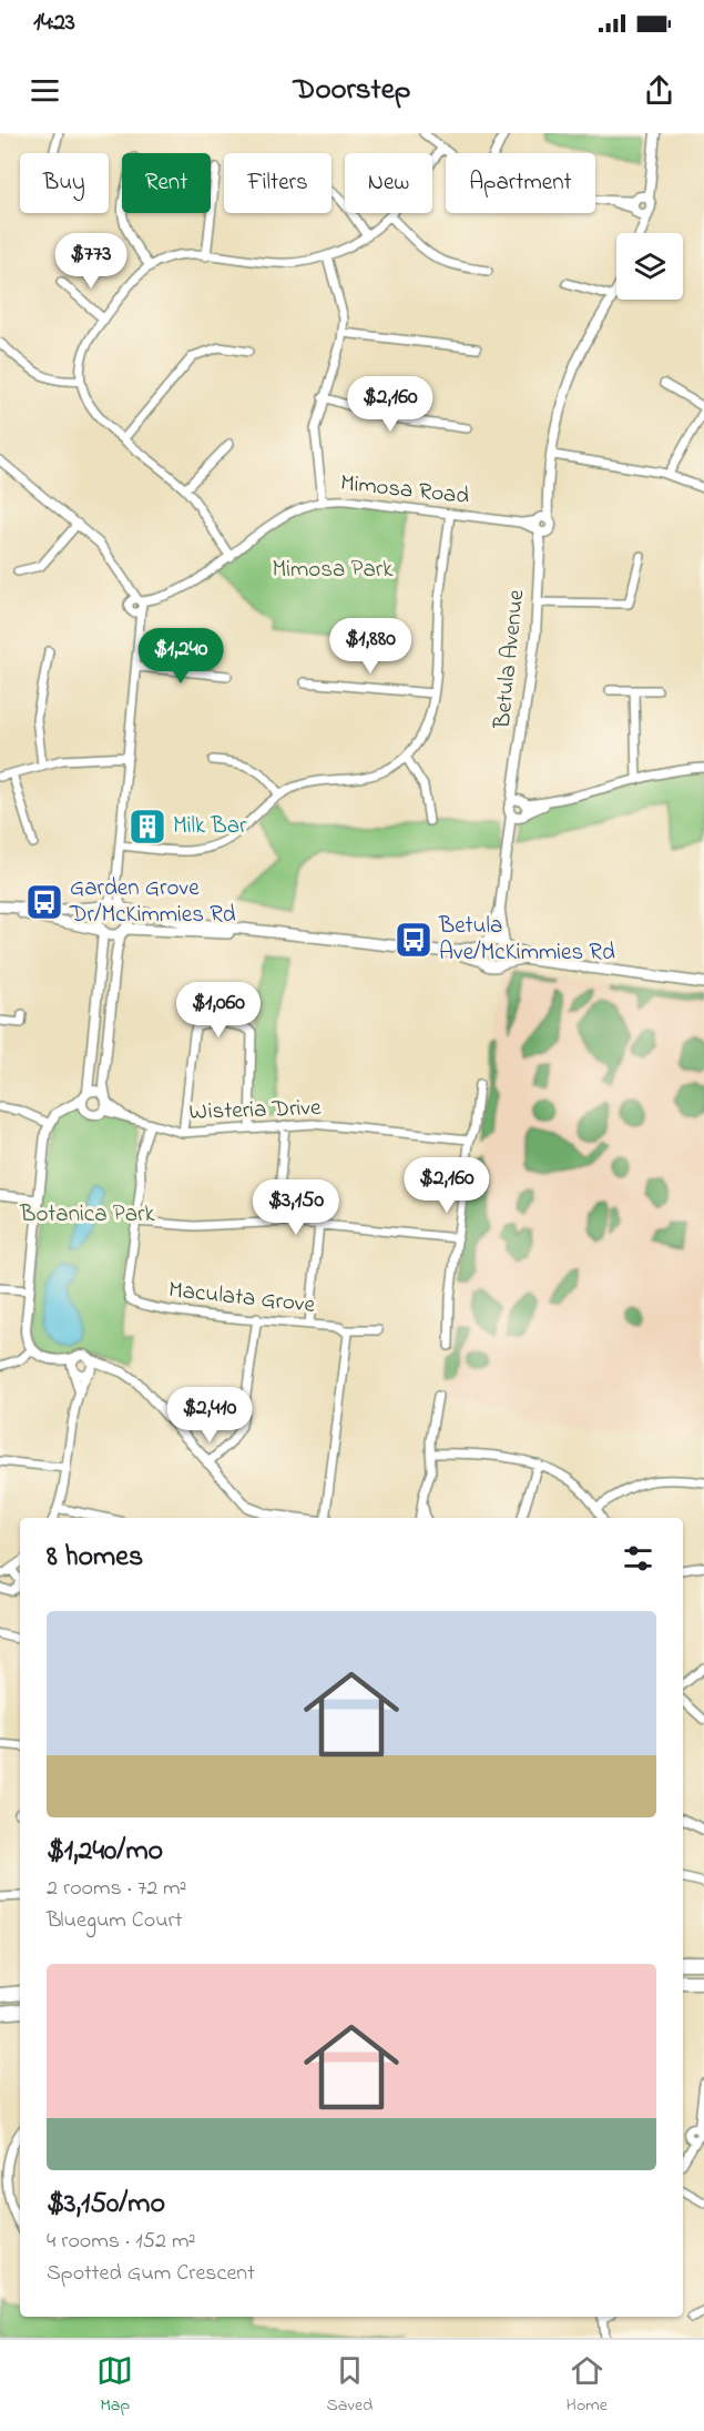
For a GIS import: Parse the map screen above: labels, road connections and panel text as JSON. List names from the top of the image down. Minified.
{"streets":{"street":["Mimosa Road","Betula Avenue","Wisteria Drive","Maculata Grove"]},"crossings":[["Mimosa Road","Betula Avenue"]],"parks":["Mimosa Park","Botanica Park"],"places":{"building":["Milk Bar"],"bus stop":["Garden Grove Dr/McKimmies Rd","Betula Ave/McKimmies Rd"]},"page":{"status":"14:23","header":"Doorstep","chip":["Buy","Rent","Filters","New","Apartment"],"price":["$773","$2,160","$1,880","$1,240","$1,060","$2,160","$3,150","$2,410"],"heading":"8 homes","list":[{"name":"$1,240/mo","note":"2 rooms · 72 m² · Bluegum Court"},{"name":"$3,150/mo","note":"4 rooms · 152 m² · Spotted Gum Crescent"}],"tabs":["Map","Saved","Home"]}}
